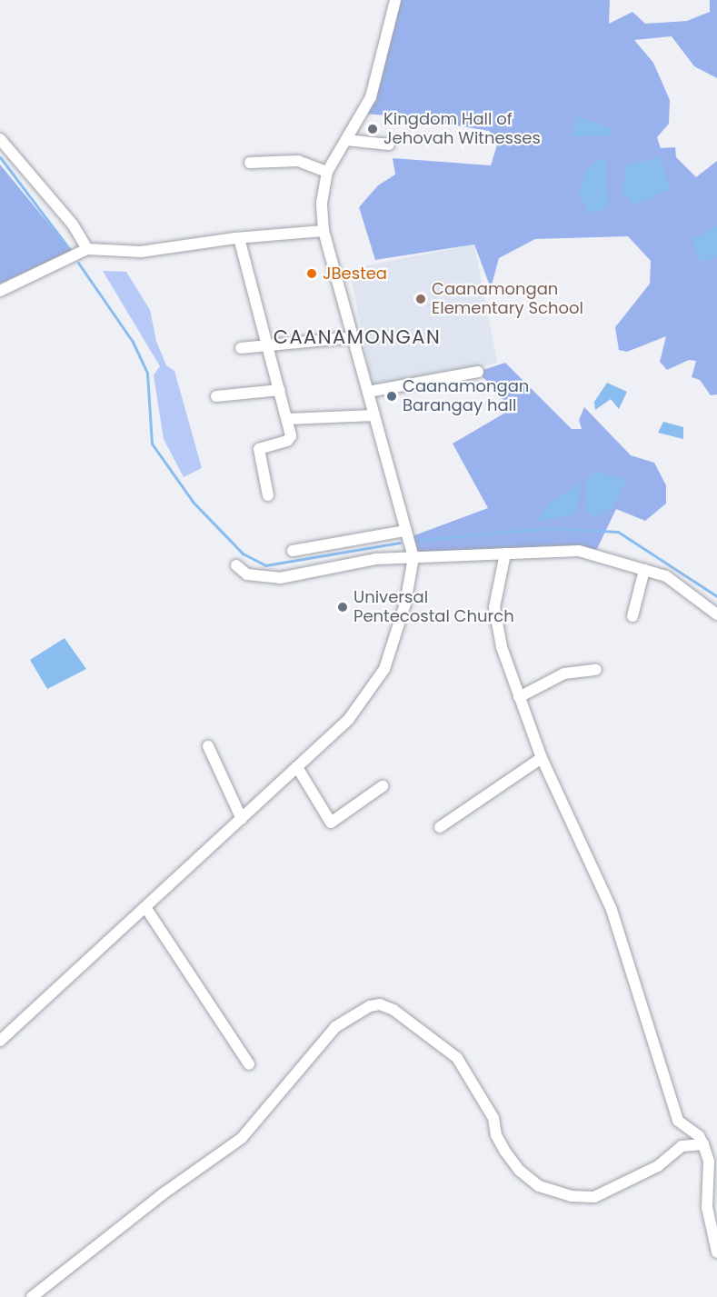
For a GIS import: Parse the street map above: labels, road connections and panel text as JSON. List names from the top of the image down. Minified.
{"districts":["CAANAMONGAN"],"places":["Kingdom Hall of Jehovah Witnesses","JBestea","Caanamongan Elementary School","Caanamongan Barangay hall","Universal Pentecostal Church"]}
